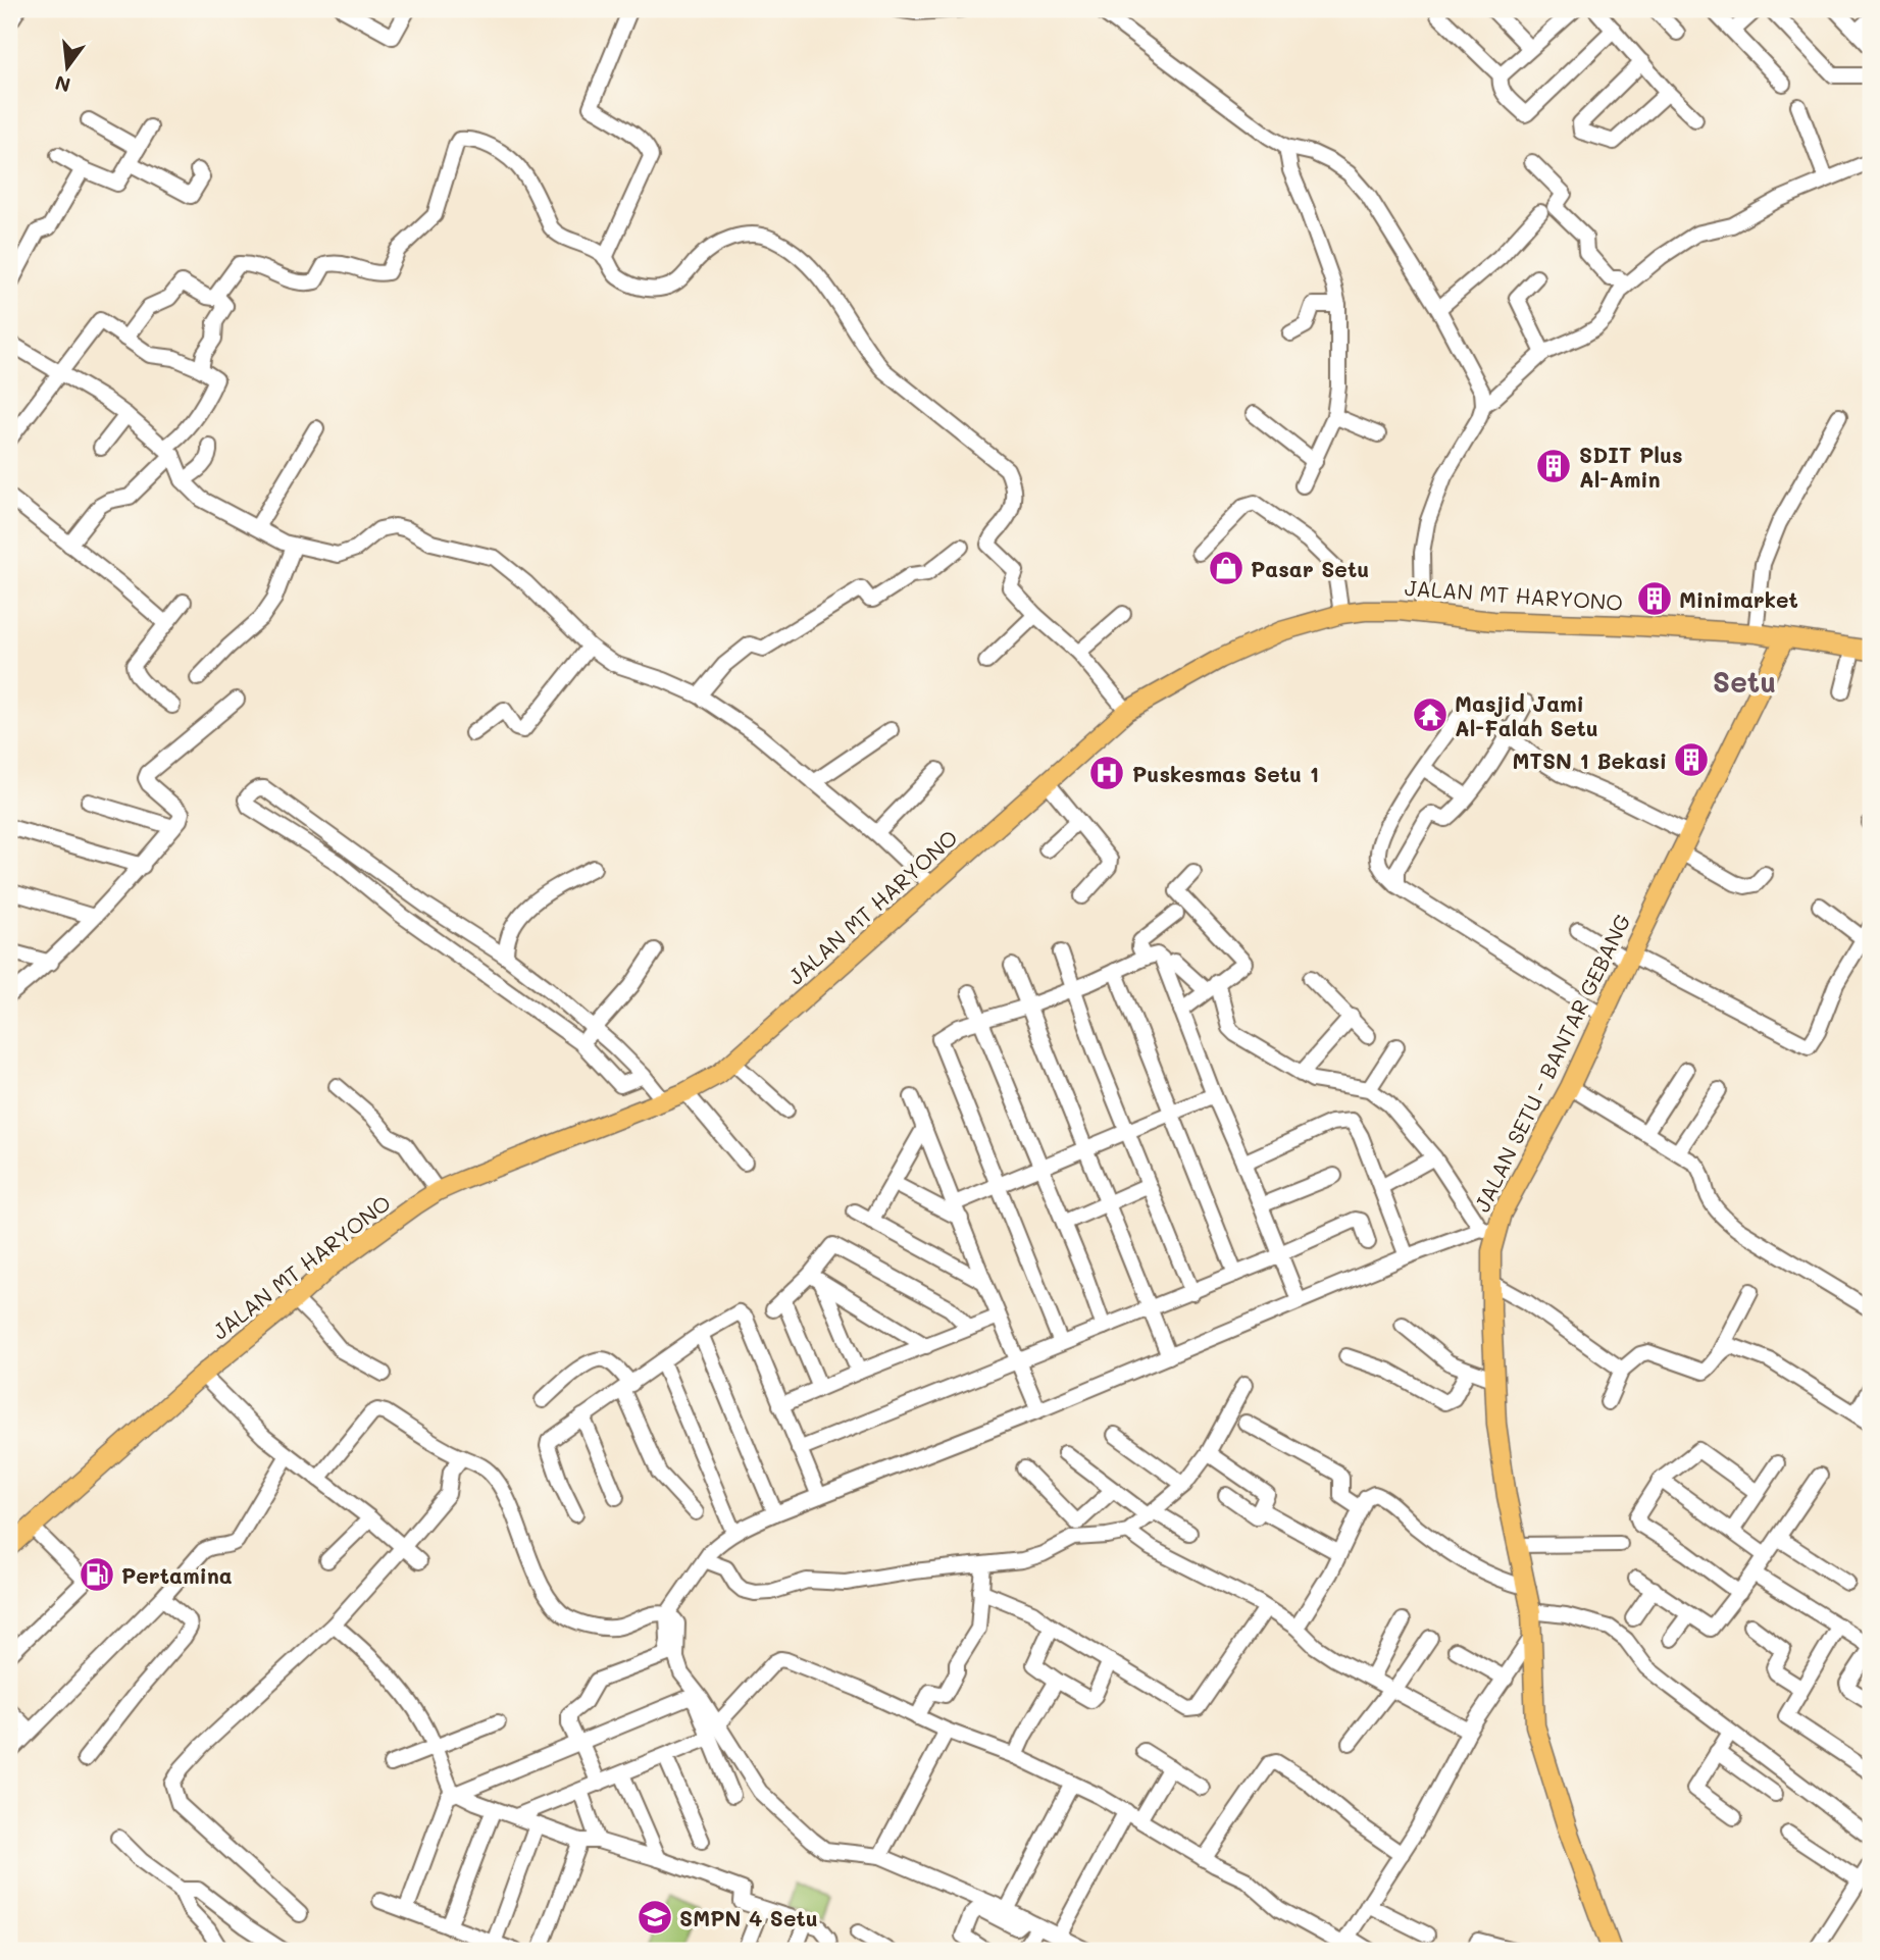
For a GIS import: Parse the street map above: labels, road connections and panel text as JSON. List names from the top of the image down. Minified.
{"streets":{"main road":["JALAN MT HARYONO","JALAN SETU - BANTAR GEBANG"]},"crossings":[["JALAN MT HARYONO","JALAN SETU - BANTAR GEBANG"]],"districts":["Setu"],"places":{"building":["SDIT Plus Al-Amin","Minimarket","MTSN 1 Bekasi"],"shop":["Pasar Setu"],"temple":["Masjid Jami Al-Falah Setu"],"hospital":["Puskesmas Setu 1"],"fuel station":["Pertamina"],"school or university":["SMPN 4 Setu"]},"north":"bottom"}
